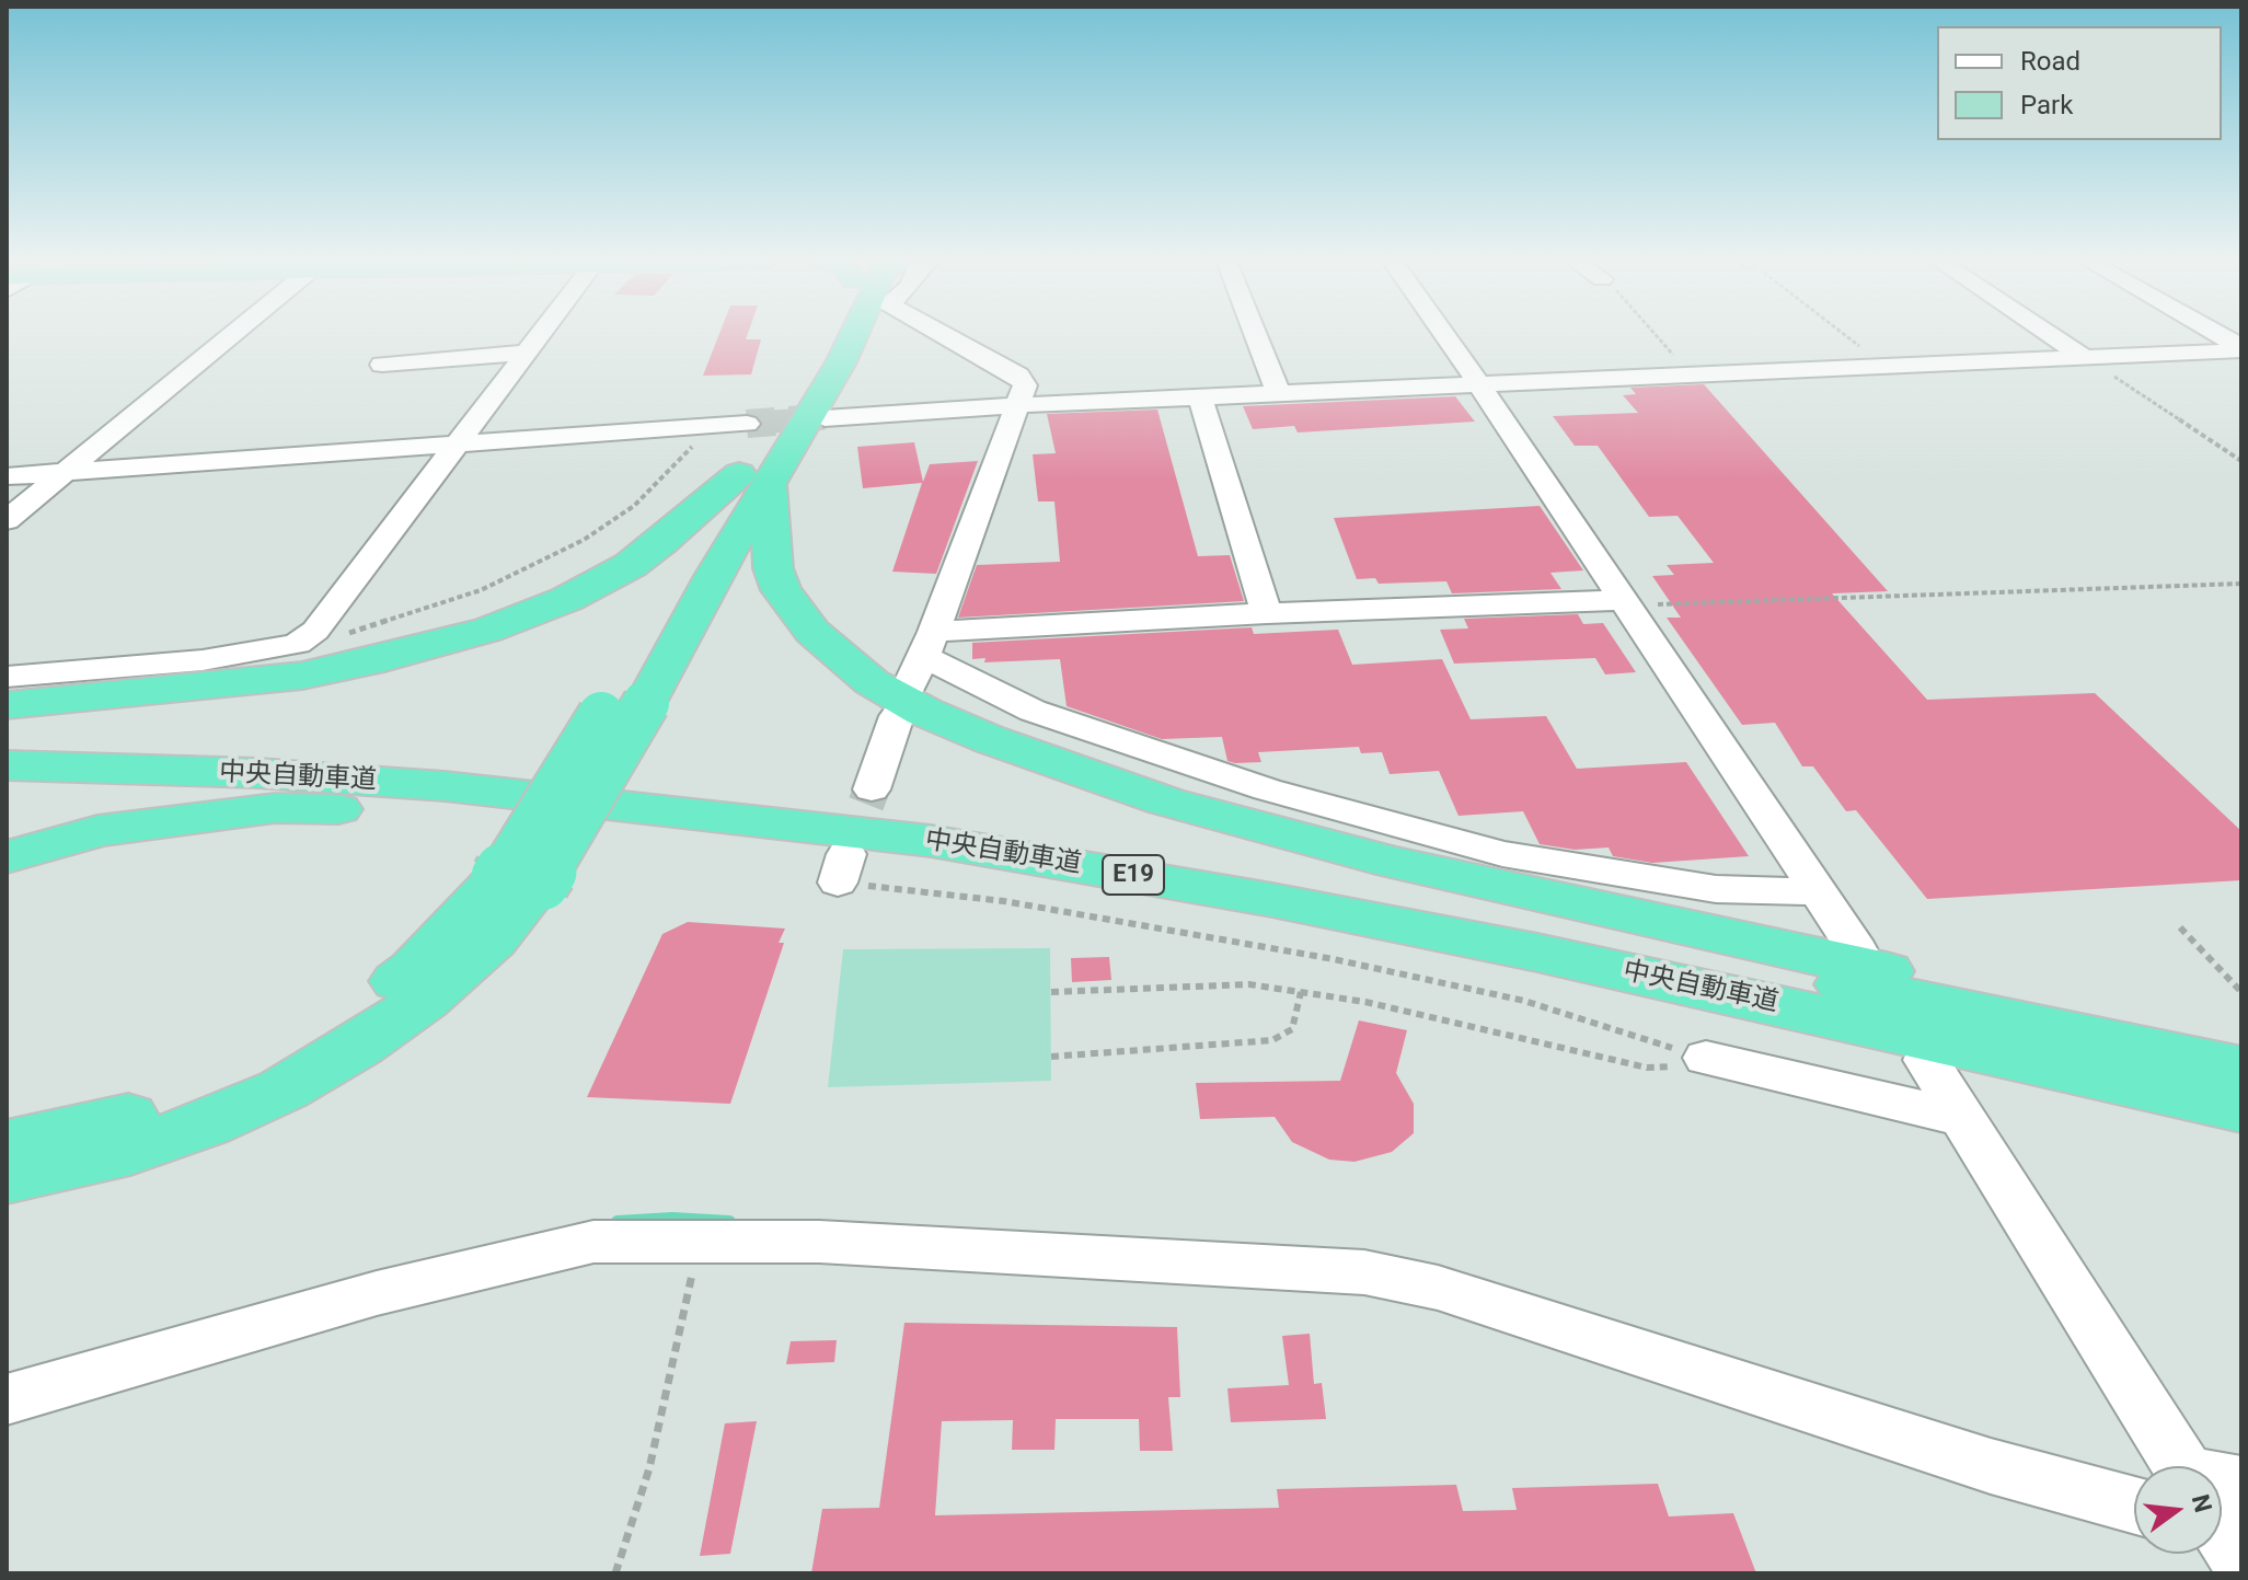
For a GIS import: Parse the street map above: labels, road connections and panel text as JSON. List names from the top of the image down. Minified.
{"streets":{"highway":["中央自動車道","E19"]},"legend":["Road","Park"],"north":"right"}
